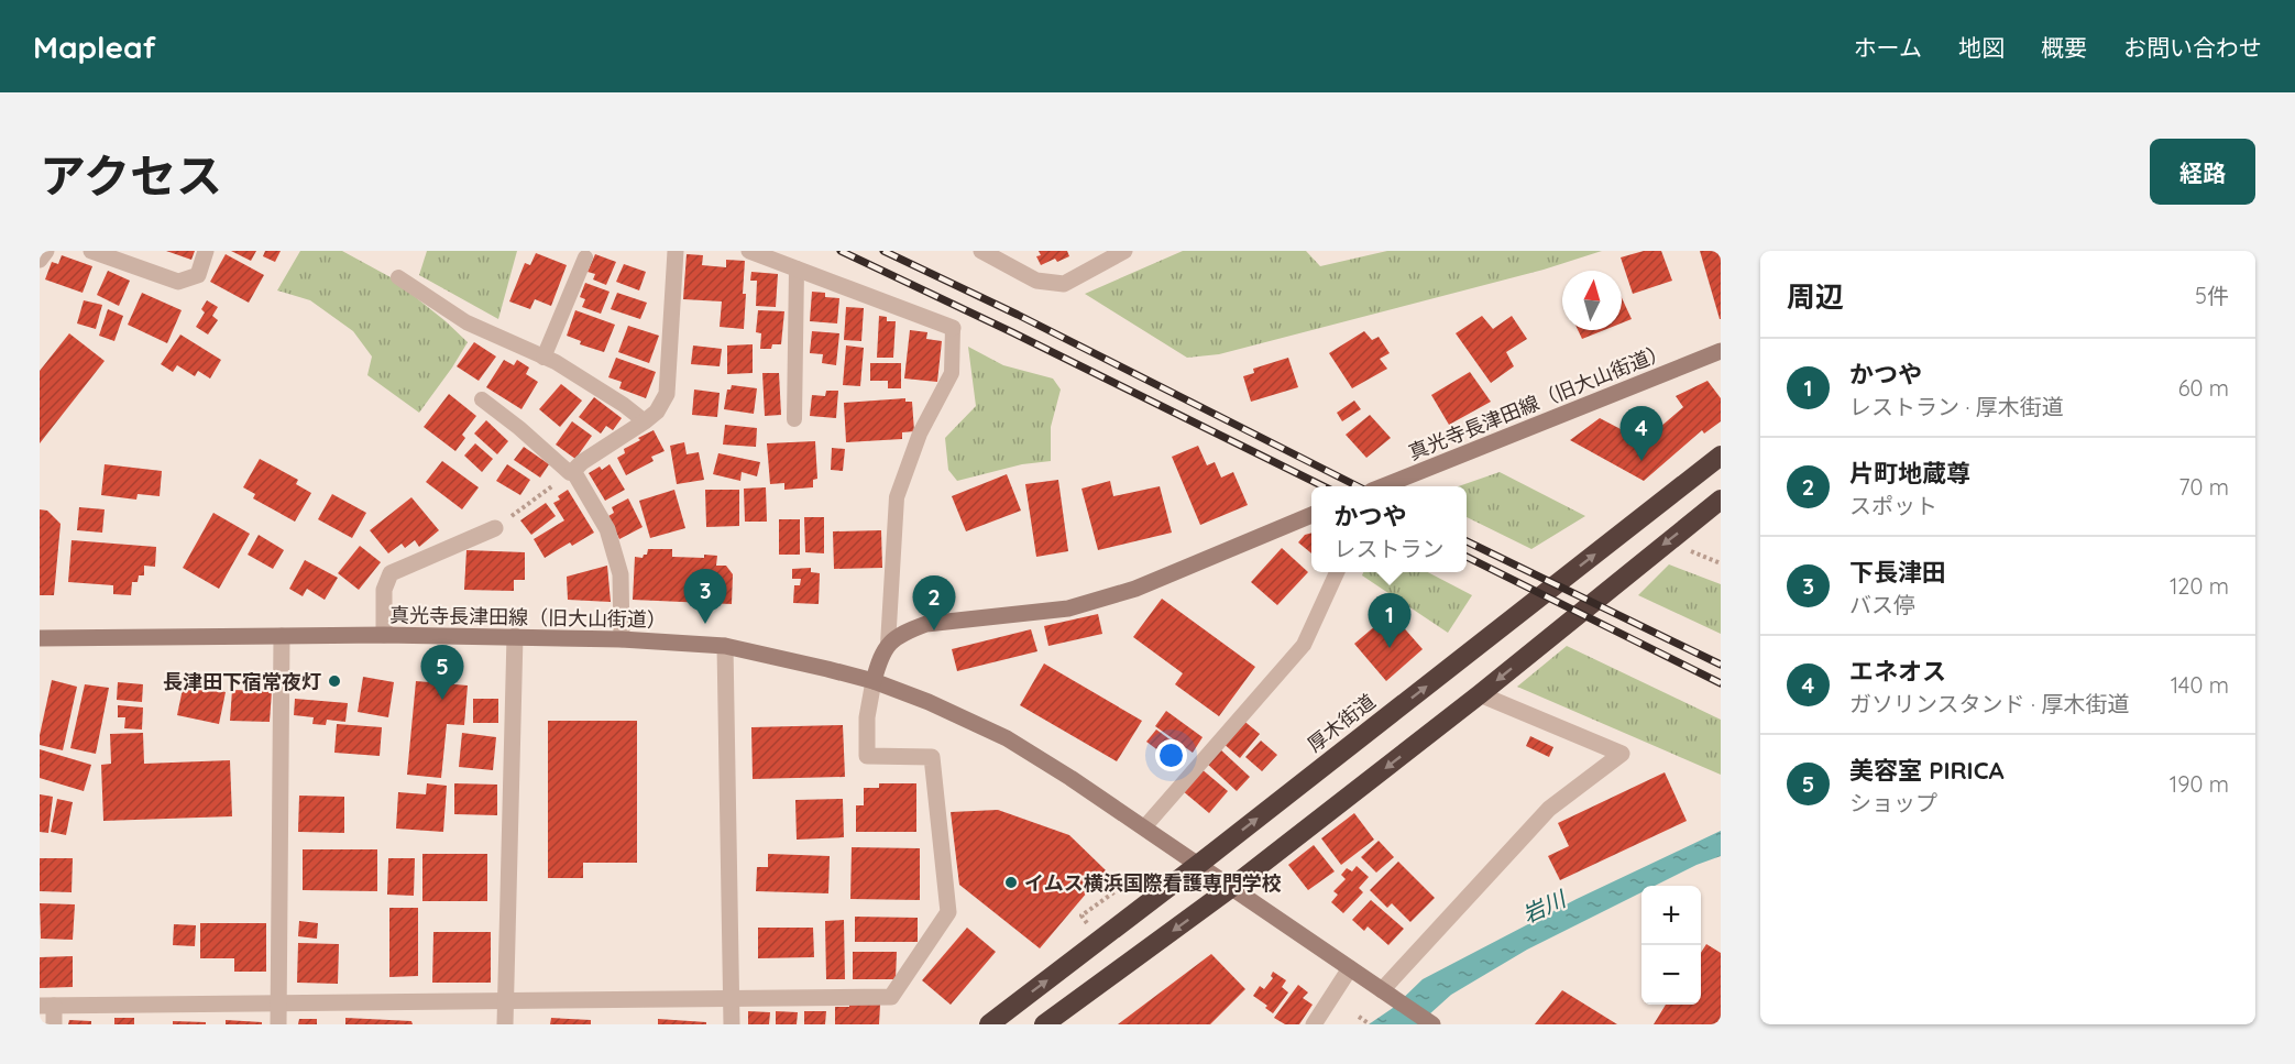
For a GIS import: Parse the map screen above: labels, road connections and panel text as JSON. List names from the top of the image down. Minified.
{"streets":{"highway":["厚木街道"],"main road":["真光寺長津田線（旧大山街道）"]},"crossings":[["真光寺長津田線（旧大山街道）","厚木街道"]],"water":["岩川"],"places":["長津田下宿常夜灯","イムス横浜国際看護専門学校"],"north":"top","page":{"header":"Mapleaf","nav":["ホーム","地図","概要","お問い合わせ"],"title":"アクセス","buttons":"経路","heading":["周辺","5件"],"list":[{"mark":"1","name":"かつや","note":"レストラン · 厚木街道","value":"60 m"},{"mark":"2","name":"片町地蔵尊","note":"スポット","value":"70 m"},{"mark":"3","name":"下長津田","note":"バス停","value":"120 m"},{"mark":"4","name":"エネオス","note":"ガソリンスタンド · 厚木街道","value":"140 m"},{"mark":"5","name":"美容室 PIRICA","note":"ショップ","value":"190 m"}],"pins":["4","3","2","1","5"],"popup":["かつや","レストラン"],"map_buttons":["+","−"]}}
